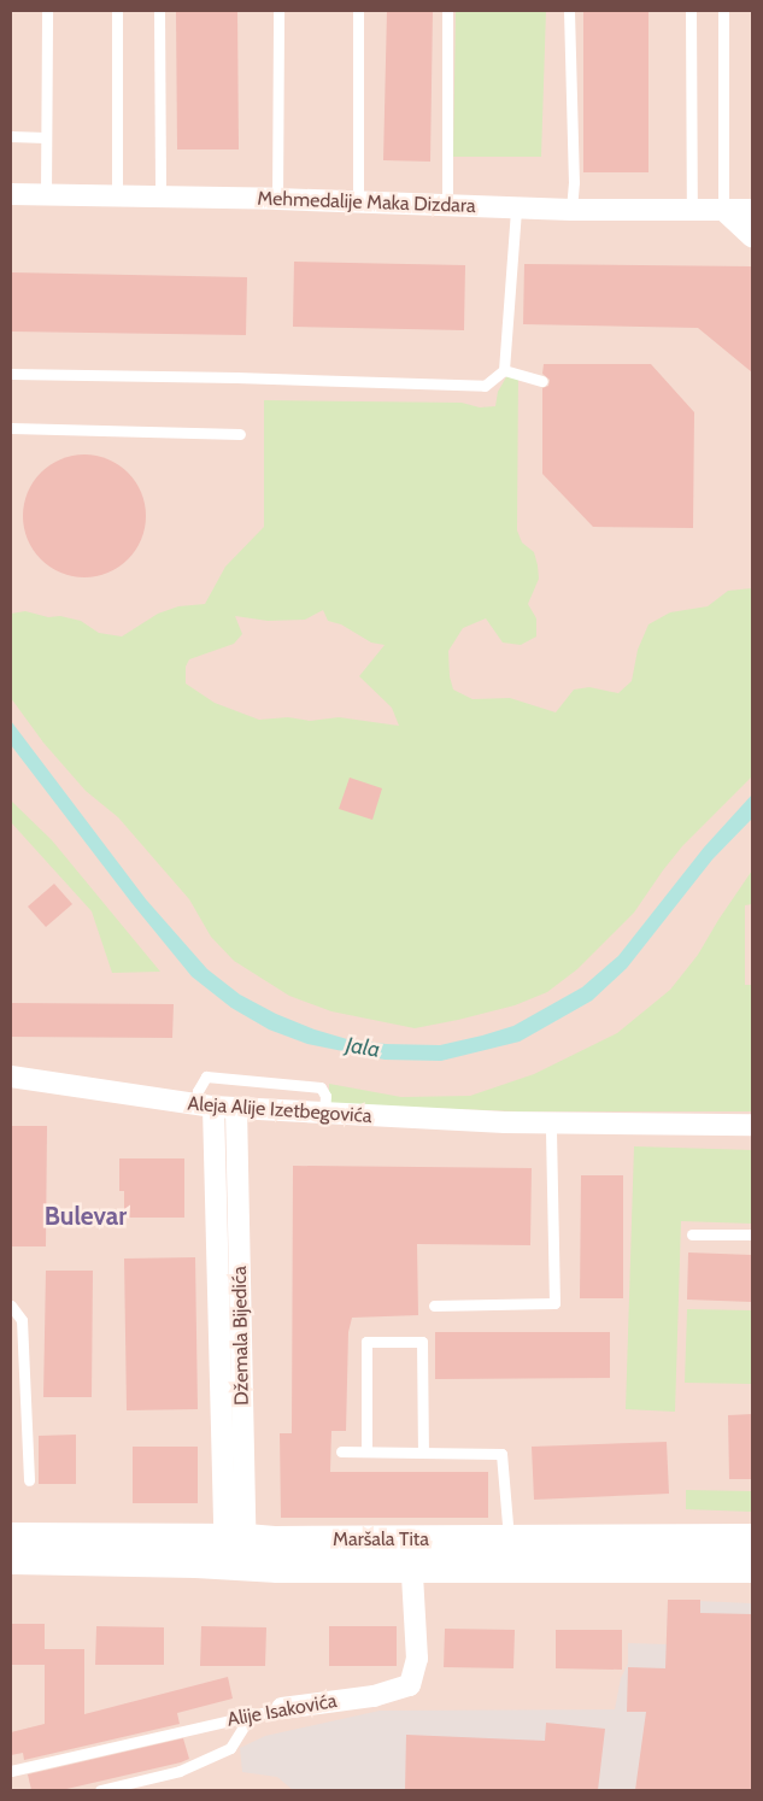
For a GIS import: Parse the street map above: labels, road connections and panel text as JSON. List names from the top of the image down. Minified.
{"streets":{"main road":["Maršala Tita"],"street":["Mehmedalije Maka Dizdara","Aleja Alije Izetbegovića","Džemala Bijedića","Alije Isakovića"]},"crossings":[["Aleja Alije Izetbegovića","Džemala Bijedića"],["Džemala Bijedića","Maršala Tita"],["Maršala Tita","Alije Isakovića"]],"districts":["Bulevar"],"water":["Jala"]}
